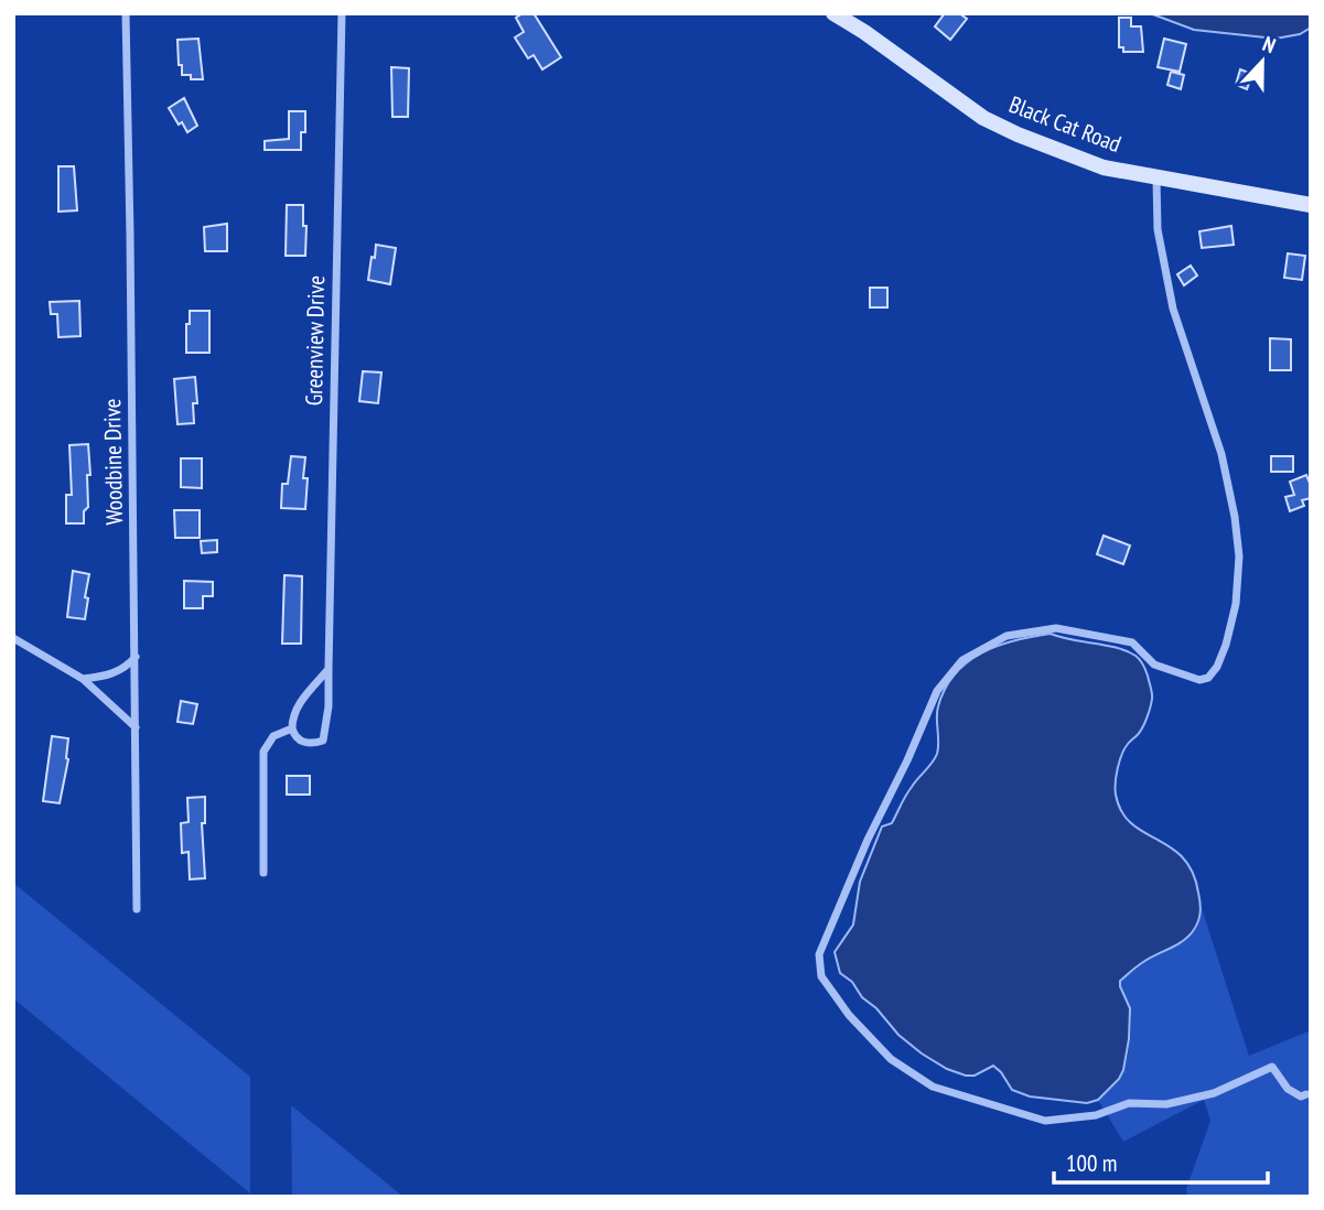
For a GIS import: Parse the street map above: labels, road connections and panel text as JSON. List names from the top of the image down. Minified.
{"streets":{"street":["Black Cat Road","Greenview Drive","Woodbine Drive"]},"scale_bar":"100 m","north":"top"}
